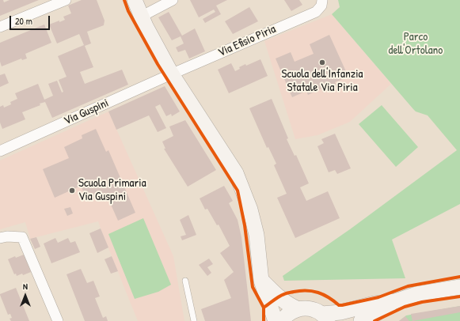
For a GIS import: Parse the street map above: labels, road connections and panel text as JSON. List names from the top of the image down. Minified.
{"streets":{"street":["Via Efisio Piria","Via Guspini"]},"crossings":[["Via Efisio Piria","Via Guspini"]],"parks":["Parco dell'Ortolano"],"places":["Scuola dell'Infanzia Statale Via Piria","Scuola Primaria Via Guspini"],"scale_bar":"20 m","north":"top"}
